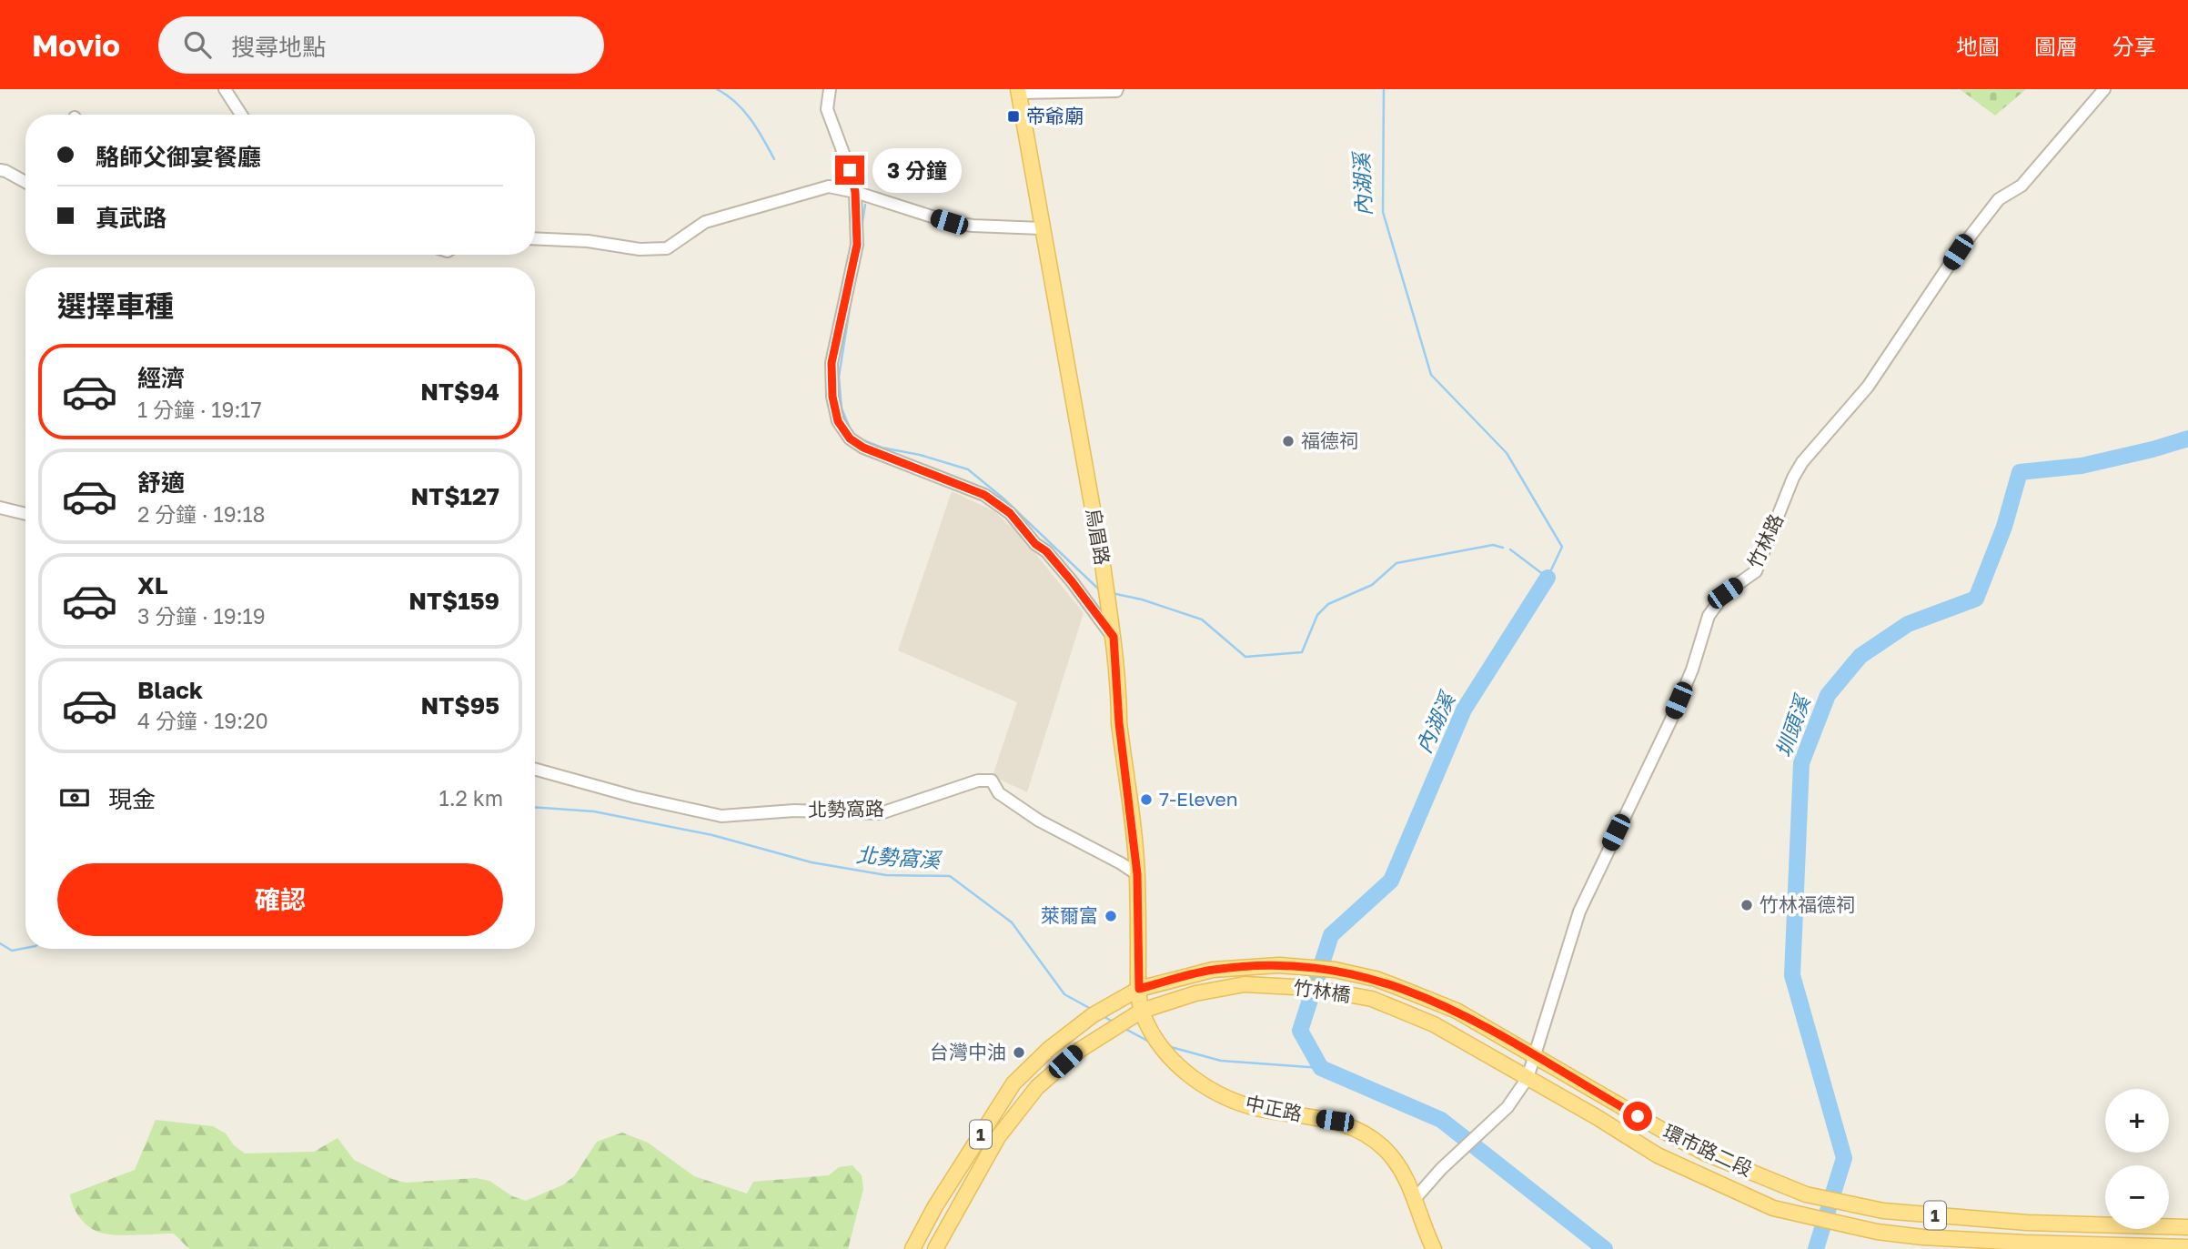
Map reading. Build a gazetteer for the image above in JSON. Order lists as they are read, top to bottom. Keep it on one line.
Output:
{"streets":{"main road":["烏眉路","竹林橋","中正路","1","環市路二段"],"street":["竹林路","北勢窩路"]},"crossings":[["烏眉路","北勢窩路"],["烏眉路","竹林橋"],["烏眉路","中正路"],["烏眉路","1"],["竹林路","中正路"],["竹林路","環市路二段"],["竹林橋","中正路"],["竹林橋","1"],["竹林橋","環市路二段"],["中正路","1"]],"water":["內湖溪","圳頭溪","北勢窩溪"],"places":{"transit":["帝爺廟"],"other":["福德祠","7-Eleven","竹林福德祠","萊爾富","台灣中油"]},"page":{"header":"Movio","search":"搜尋地點","nav":["地圖","圖層","分享"],"banner":["駱師父御宴餐廳","真武路"],"bubble":"3 分鐘","heading":"選擇車種","list":[{"name":"經濟","note":"1 分鐘 · 19:17","value":"NT$94"},{"name":"舒適","note":"2 分鐘 · 19:18","value":"NT$127"},{"name":"XL","note":"3 分鐘 · 19:19","value":"NT$159"},{"name":"Black","note":"4 分鐘 · 19:20","value":"NT$95"}],"pay":["現金","1.2 km"],"buttons":"確認","map_buttons":["+","−"]}}
